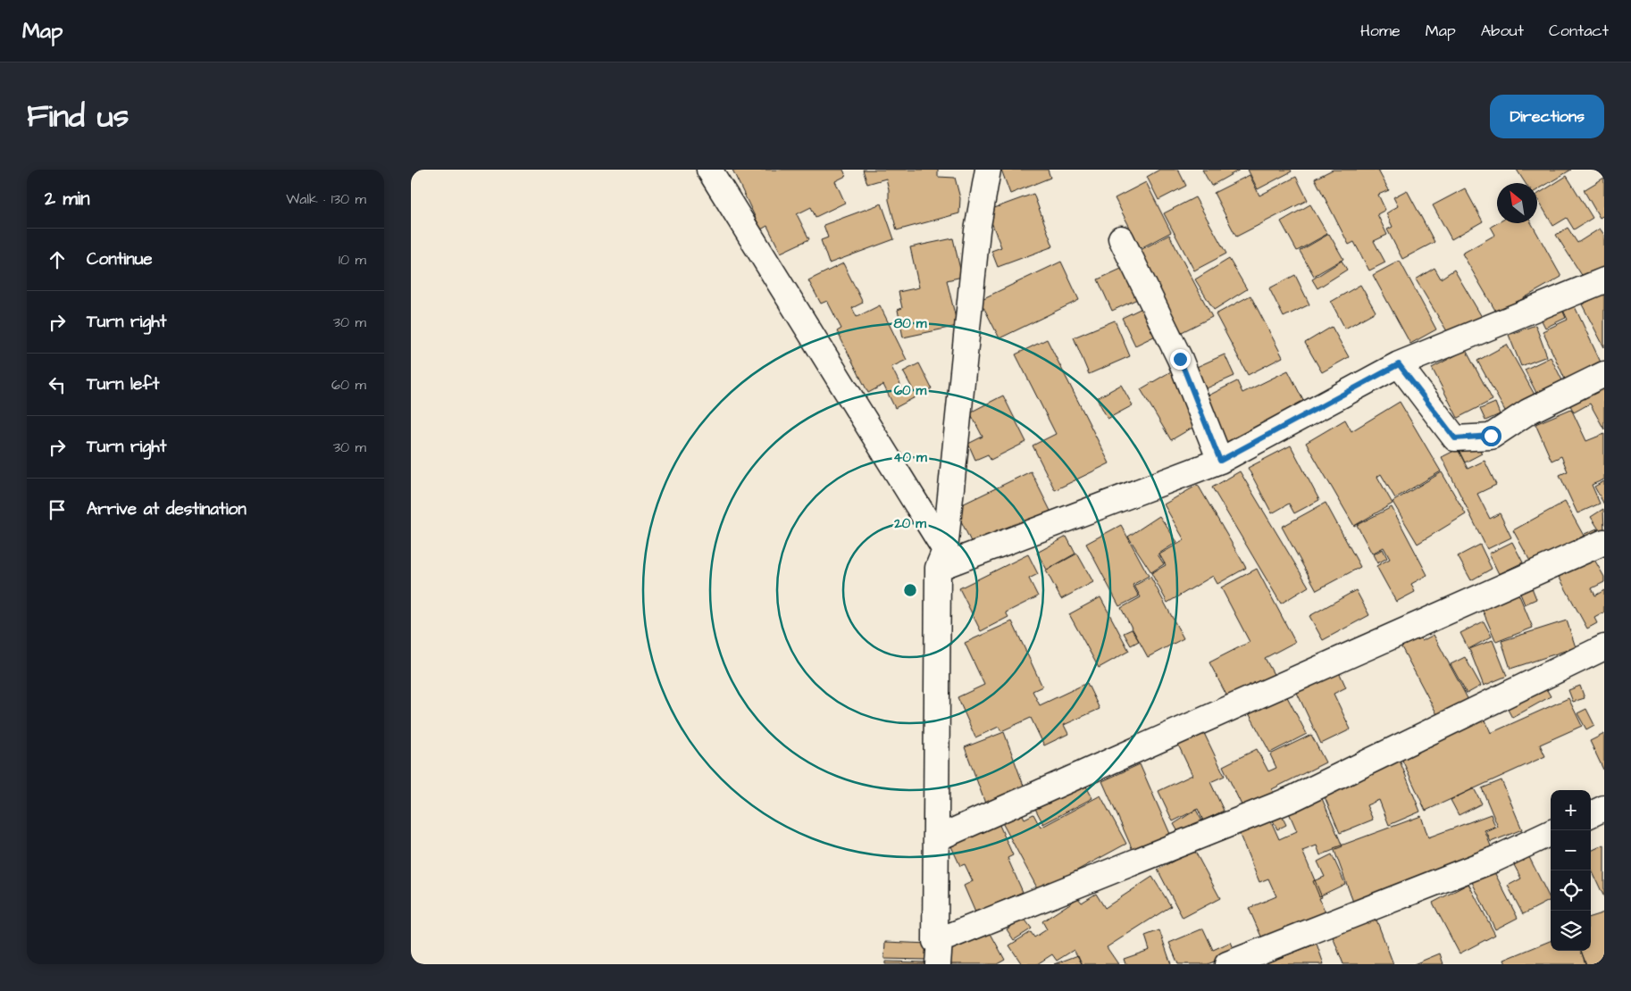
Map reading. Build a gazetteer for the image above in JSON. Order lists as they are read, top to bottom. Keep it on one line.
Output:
{"north":"top left","page":{"header":"Map","nav":["Home","Map","About","Contact"],"title":"Find us","buttons":"Directions","heading":["2 min","Walk · 130 m"],"list":[["Continue","10 m"],["Turn right","30 m"],["Turn left","60 m"],["Turn right","30 m"],"Arrive at destination"],"map_buttons":["+","−"]},"rings":["80 m","60 m","40 m","20 m"]}
